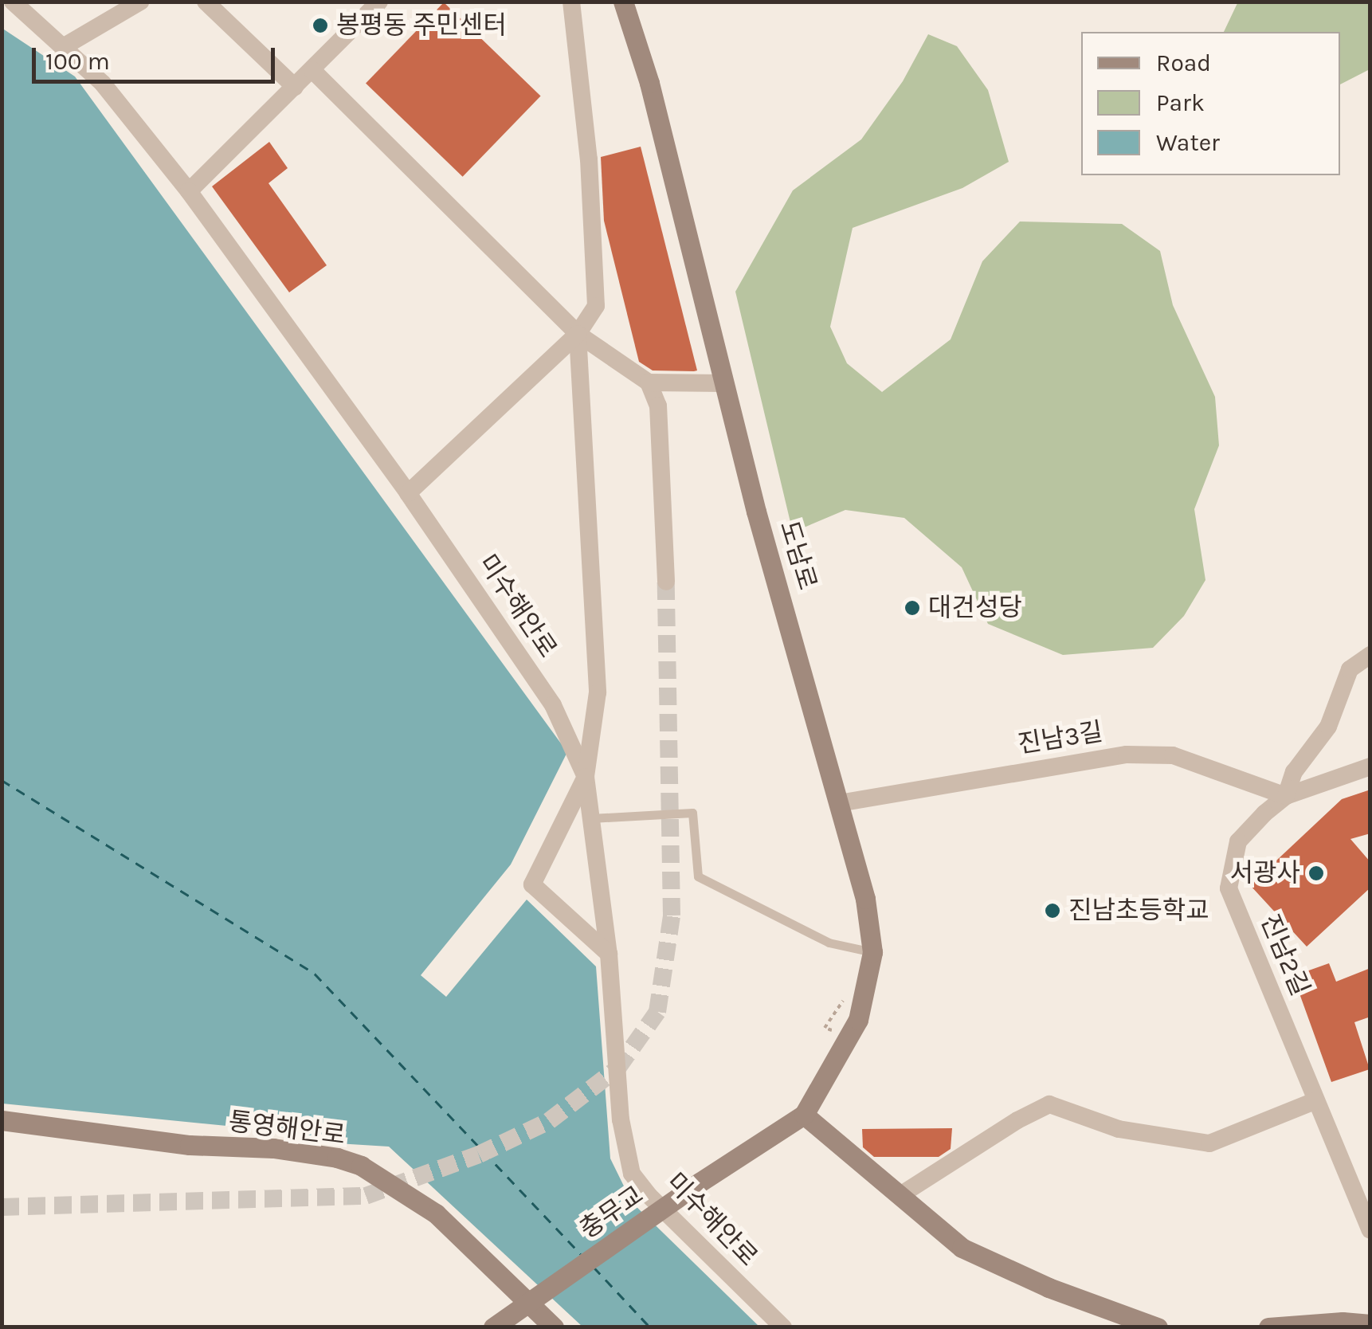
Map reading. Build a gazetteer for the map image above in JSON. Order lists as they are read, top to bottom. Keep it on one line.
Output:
{"streets":{"main road":["도남로","통영해안로","충무교"],"street":["미수해안로","진남3길","진남2길"]},"crossings":[["도남로","진남3길"],["도남로","충무교"],["진남3길","진남2길"]],"places":["봉평동 주민센터","대건성당","서광사","진남초등학교"],"legend":["Road","Park","Water"],"scale_bar":"100 m"}
